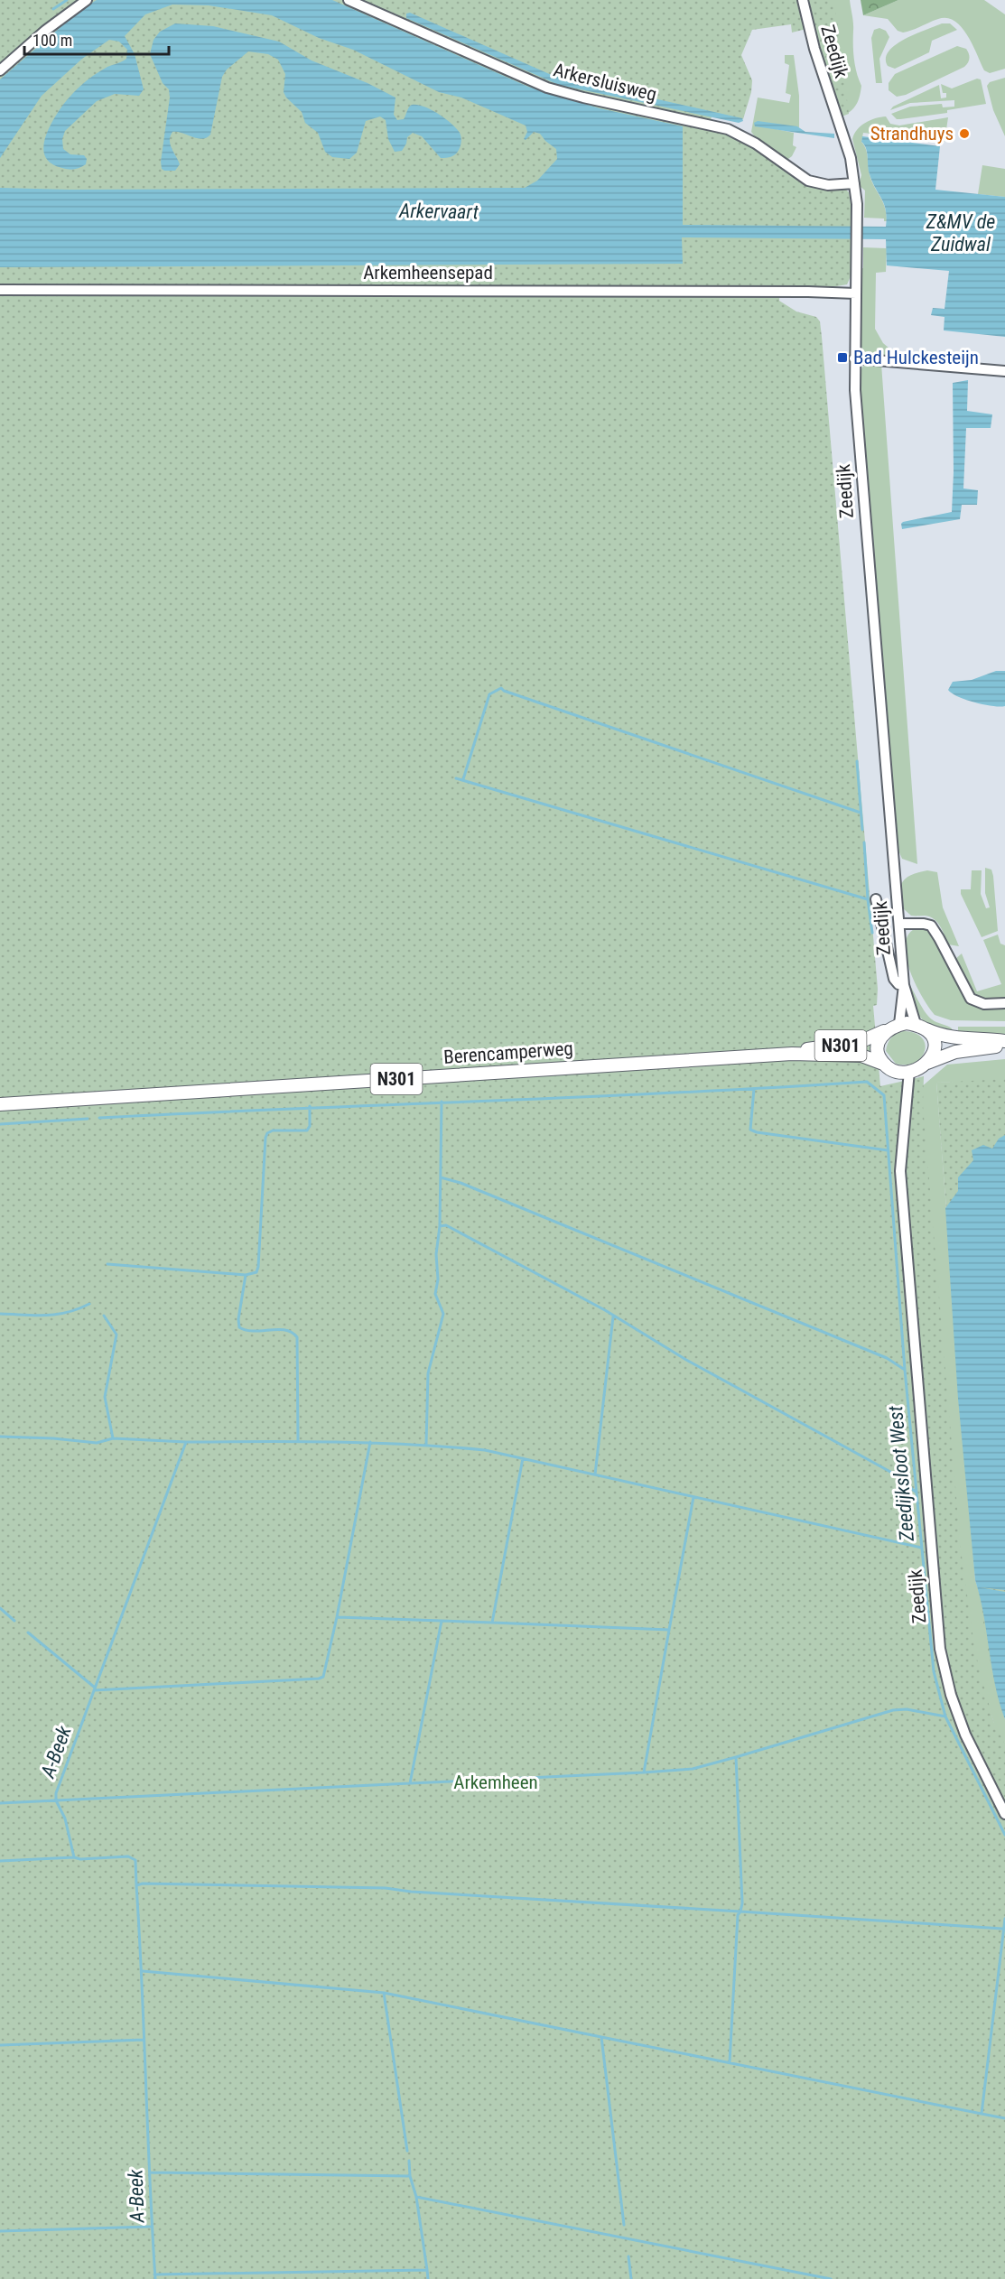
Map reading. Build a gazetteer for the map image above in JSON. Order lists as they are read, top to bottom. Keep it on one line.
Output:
{"streets":{"main road":["N301","Berencamperweg"],"street":["Zeedijk","Arkersluisweg","Arkemheensepad"]},"crossings":[["Zeedijk","Arkersluisweg"],["Zeedijk","Arkemheensepad"],["Zeedijk","Berencamperweg"]],"water":["Arkervaart","Z&MV de Zuidwal","Zeedijksloot West","A-Beek"],"parks":["Arkemheen"],"places":{"other":["Strandhuys"],"transit":["Bad Hulckesteijn"]},"scale_bar":"100 m"}
